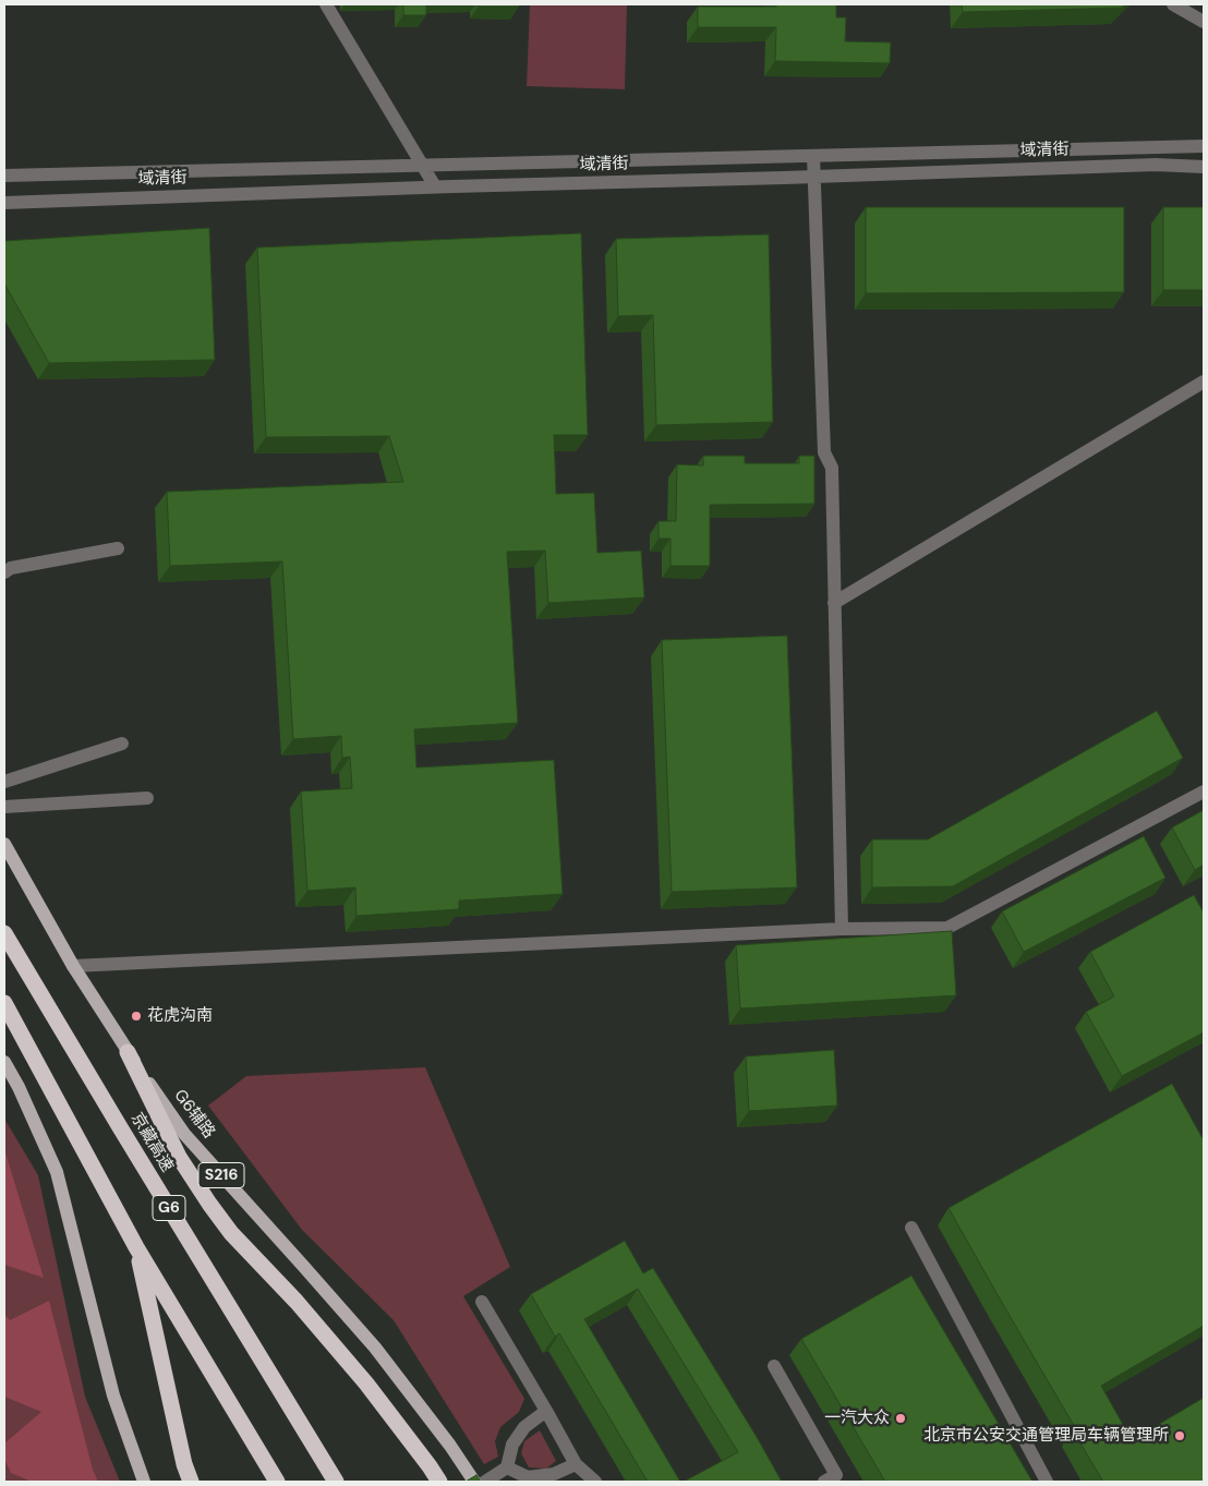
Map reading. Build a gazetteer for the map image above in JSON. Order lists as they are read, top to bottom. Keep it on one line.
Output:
{"streets":{"highway":["京藏高速","G6"],"main road":["G6辅路","S216"],"street":["域清街"]},"places":["花虎沟南","一汽大众","北京市公安交通管理局车辆管理所"]}
